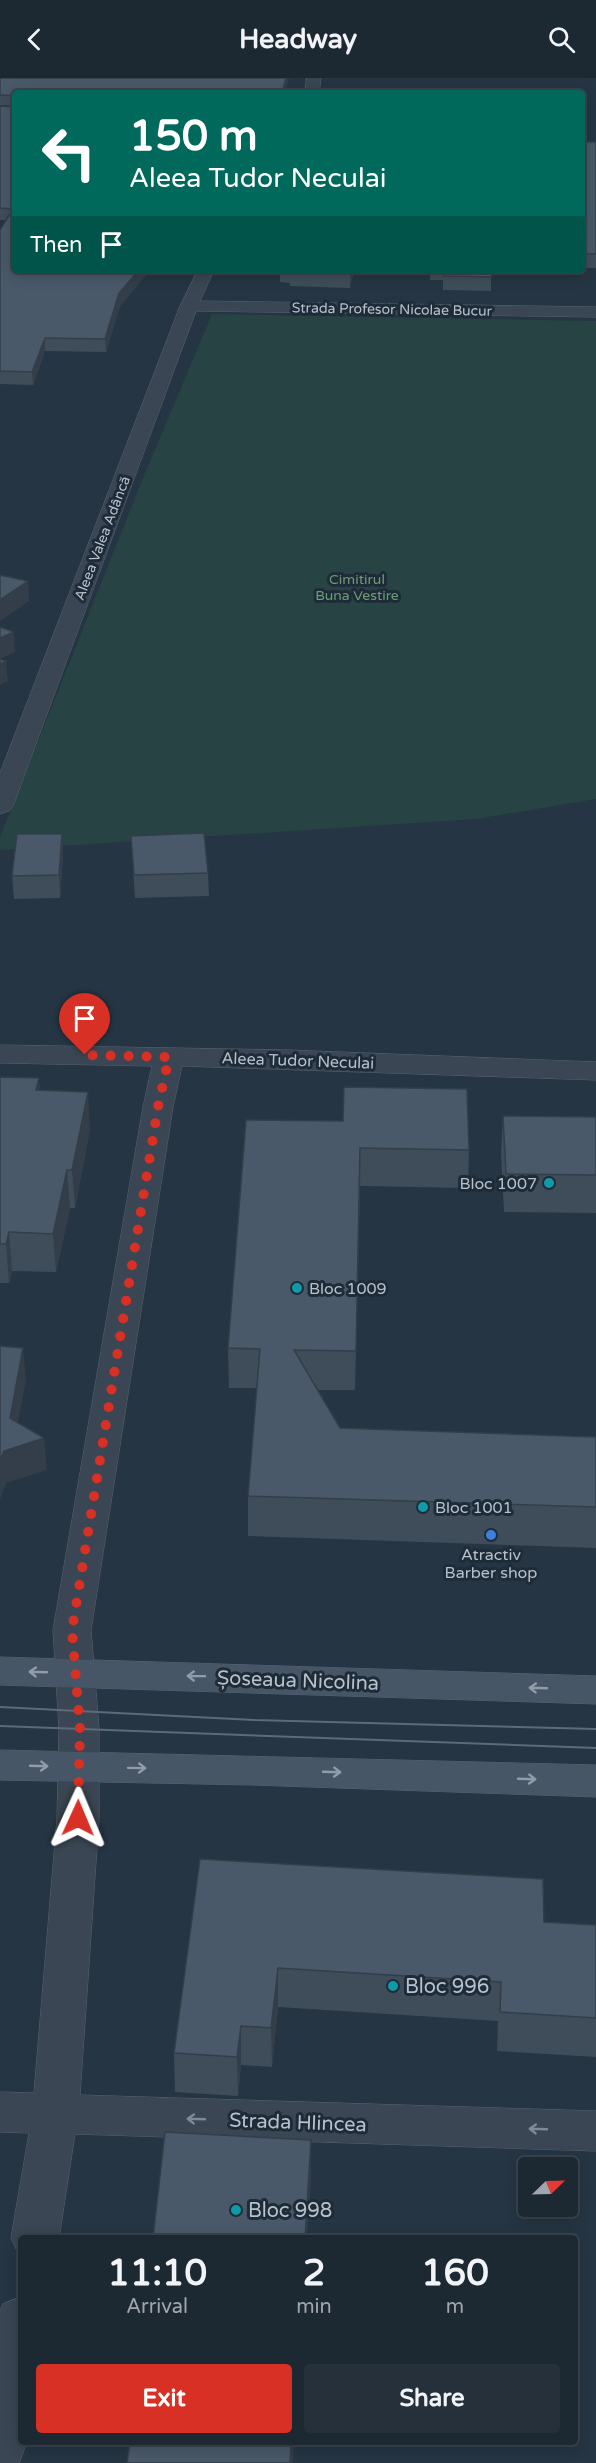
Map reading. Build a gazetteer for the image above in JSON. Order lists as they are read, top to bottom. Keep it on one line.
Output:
{"streets":{"main road":["Șoseaua Nicolina"],"street":["Strada Profesor Nicolae Bucur","Aleea Valea Adâncă","Aleea Tudor Neculai","Strada Hlincea"]},"crossings":[["Strada Profesor Nicolae Bucur","Aleea Valea Adâncă"]],"one_way":["Strada Hlincea"],"parks":["Cimitirul Buna Vestire"],"places":["Bloc 1007","Bloc 1009","Bloc 1001","Atractiv Barber shop","Bloc 996","Bloc 998"],"north":"top right","page":{"header":"Headway","turn":["150 m","Aleea Tudor Neculai"],"then":"Then","eta":["11:10","Arrival","2","min","160","m"],"buttons":["Exit","Share"]}}
